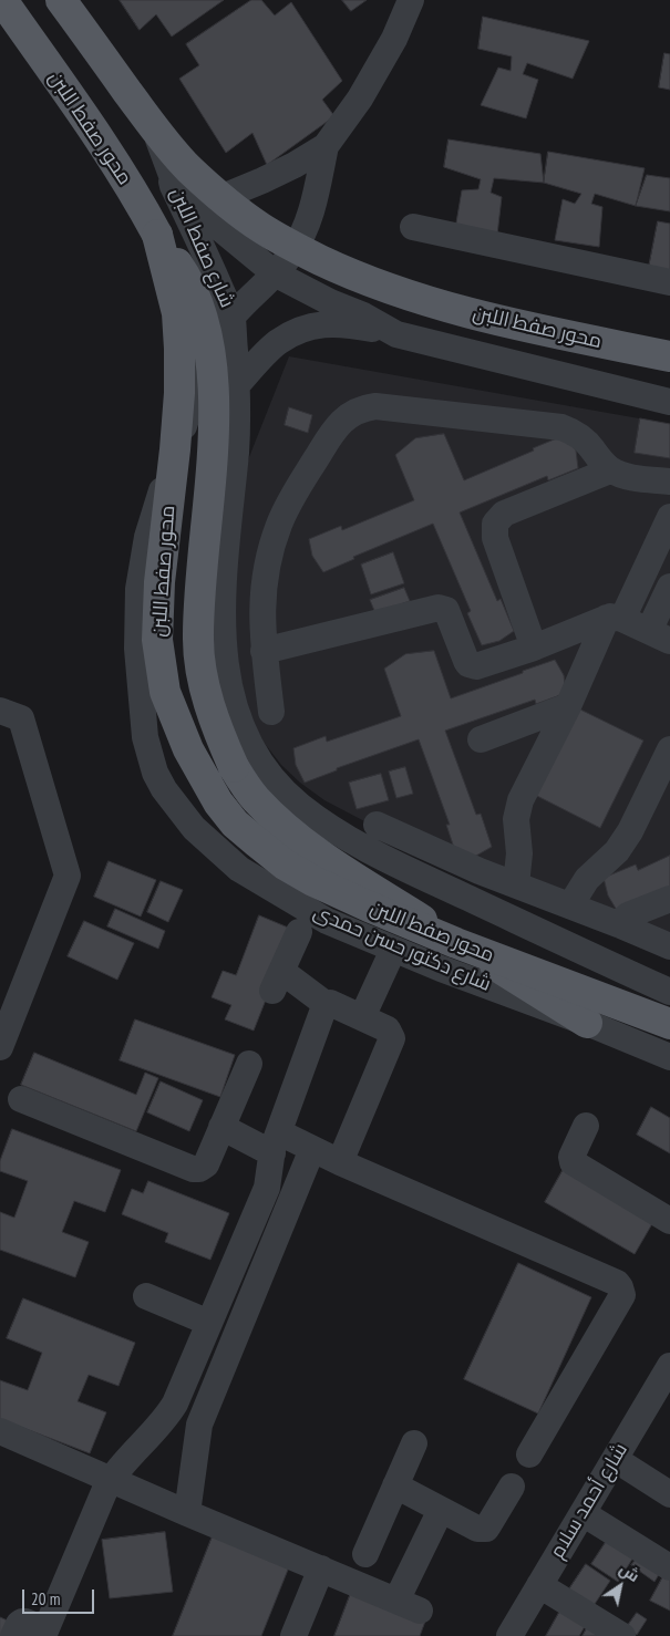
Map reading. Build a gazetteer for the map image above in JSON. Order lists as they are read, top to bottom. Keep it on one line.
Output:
{"streets":{"main road":["محور صفط اللبن"],"street":["شارع صفط اللبن","شارع دكتور حسن حمدى","شارع أحمد سلام"]},"crossings":[["شارع صفط اللبن","شارع دكتور حسن حمدى"]],"scale_bar":"20 m","north":"top right"}
